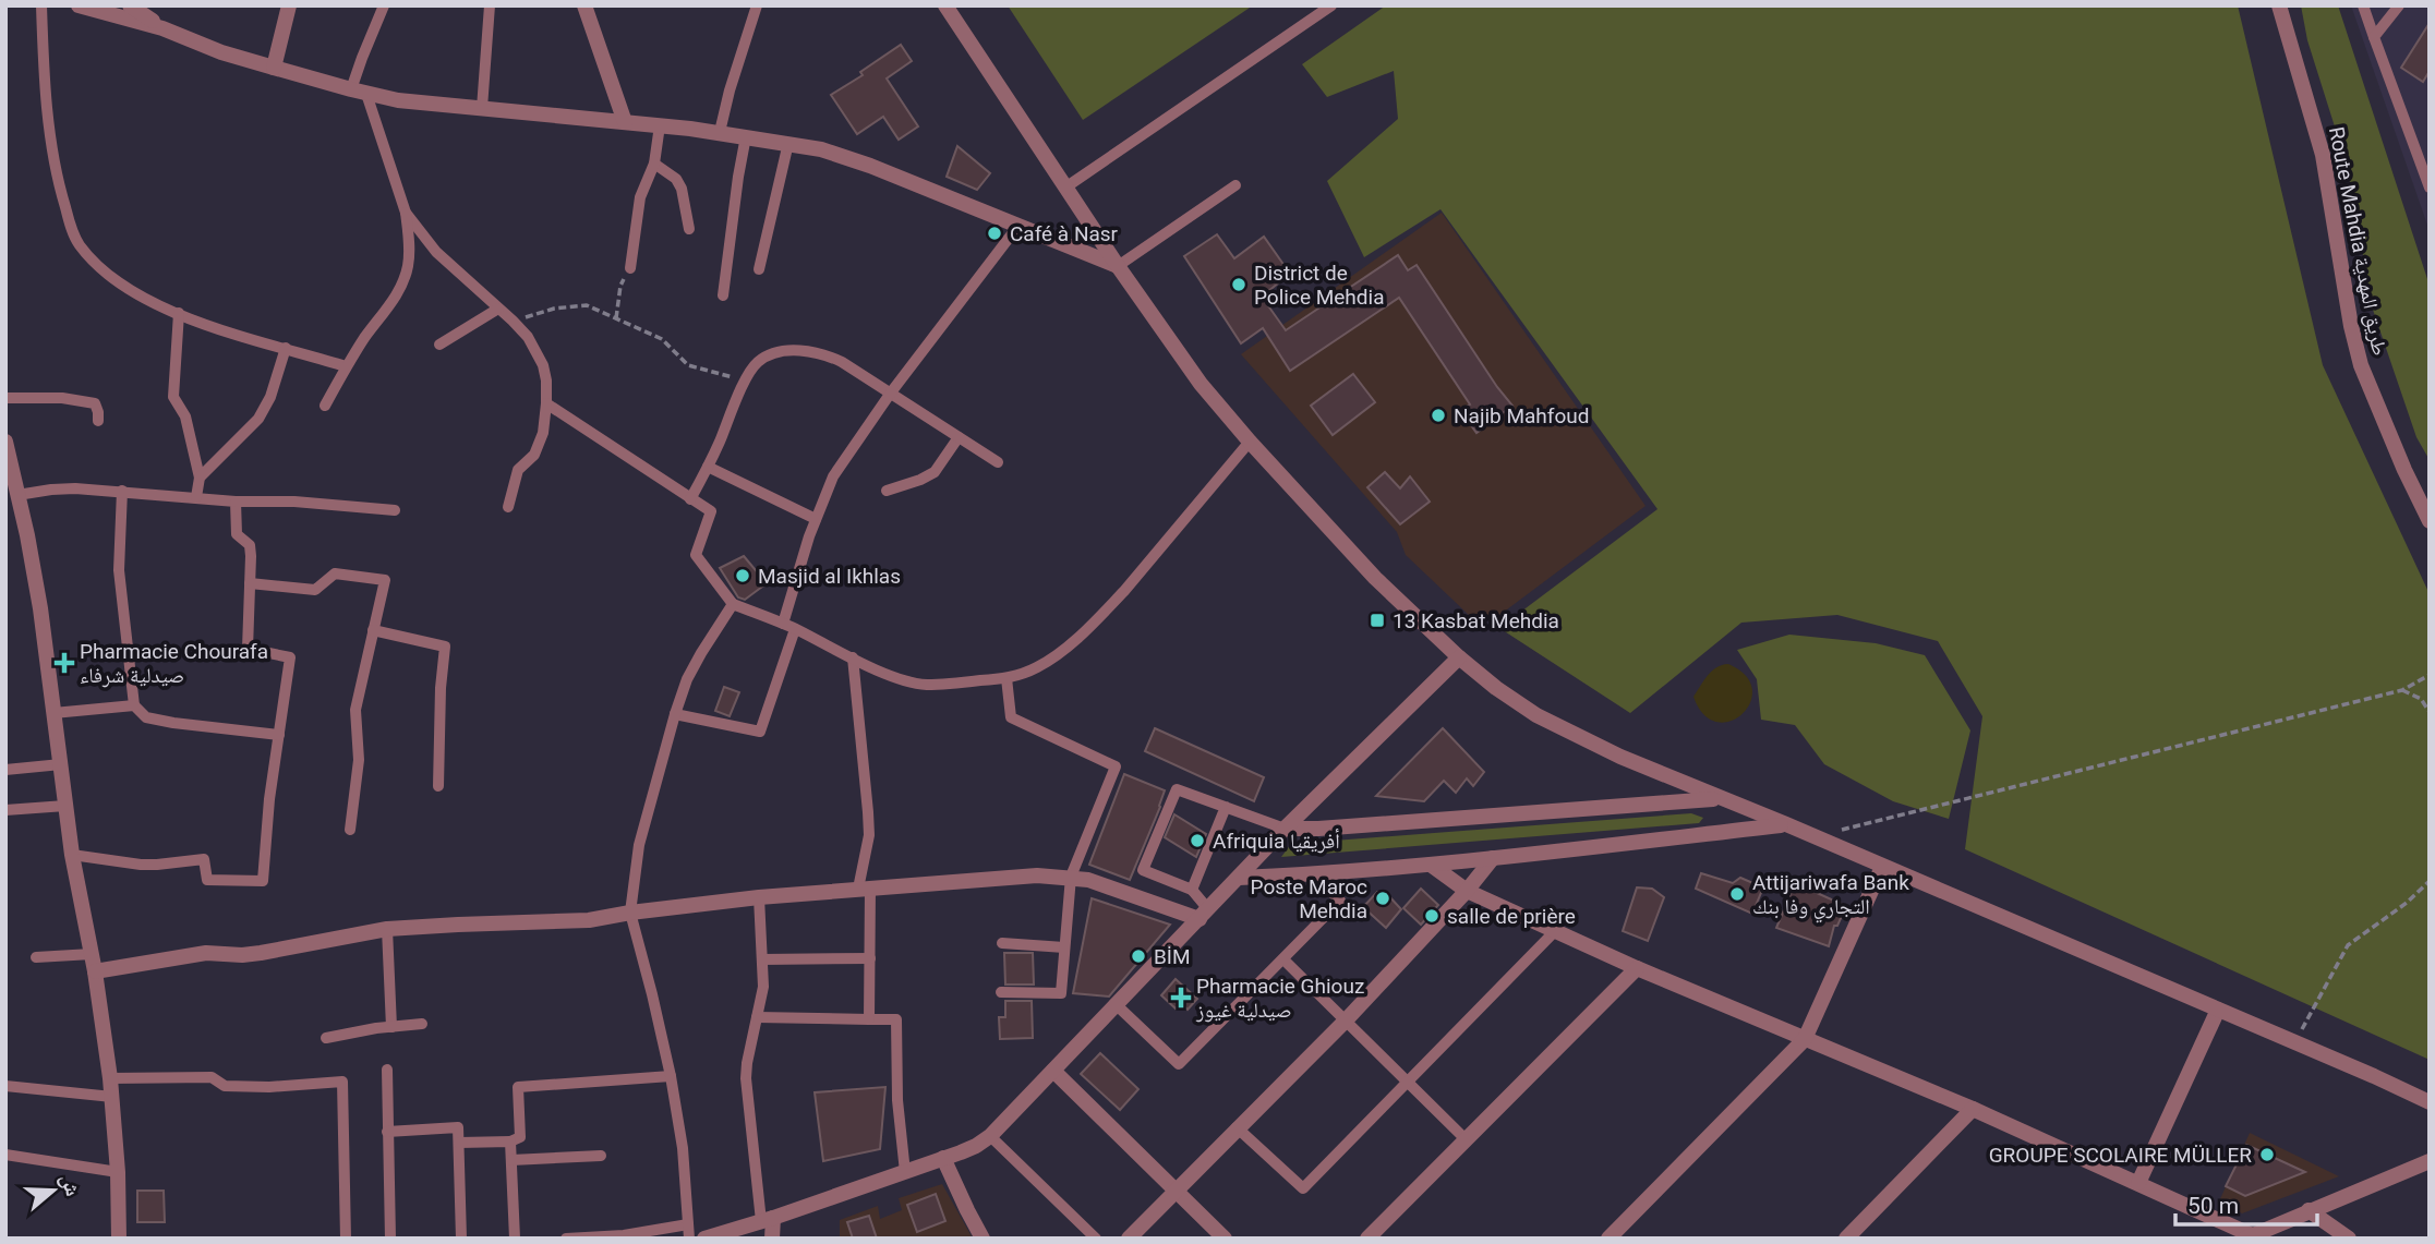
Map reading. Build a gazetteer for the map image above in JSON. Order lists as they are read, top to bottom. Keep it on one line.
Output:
{"streets":{"street":["Route Mahdia طريق المهدية"]},"places":{"other":["Café à Nasr","District de Police Mehdia","Najib Mahfoud","Masjid al Ikhlas","Afriquia أفريقيا","Attijariwafa Bank التجاري وفا بنك","Poste Maroc Mehdia","salle de prière","BİM","GROUPE SCOLAIRE MÜLLER"],"transit":["13 Kasbat Mehdia"],"health":["Pharmacie Chourafa صيدلية شرفاء","Pharmacie Ghiouz صيدلية غيوز"]},"scale_bar":"50 m","north":"right"}
